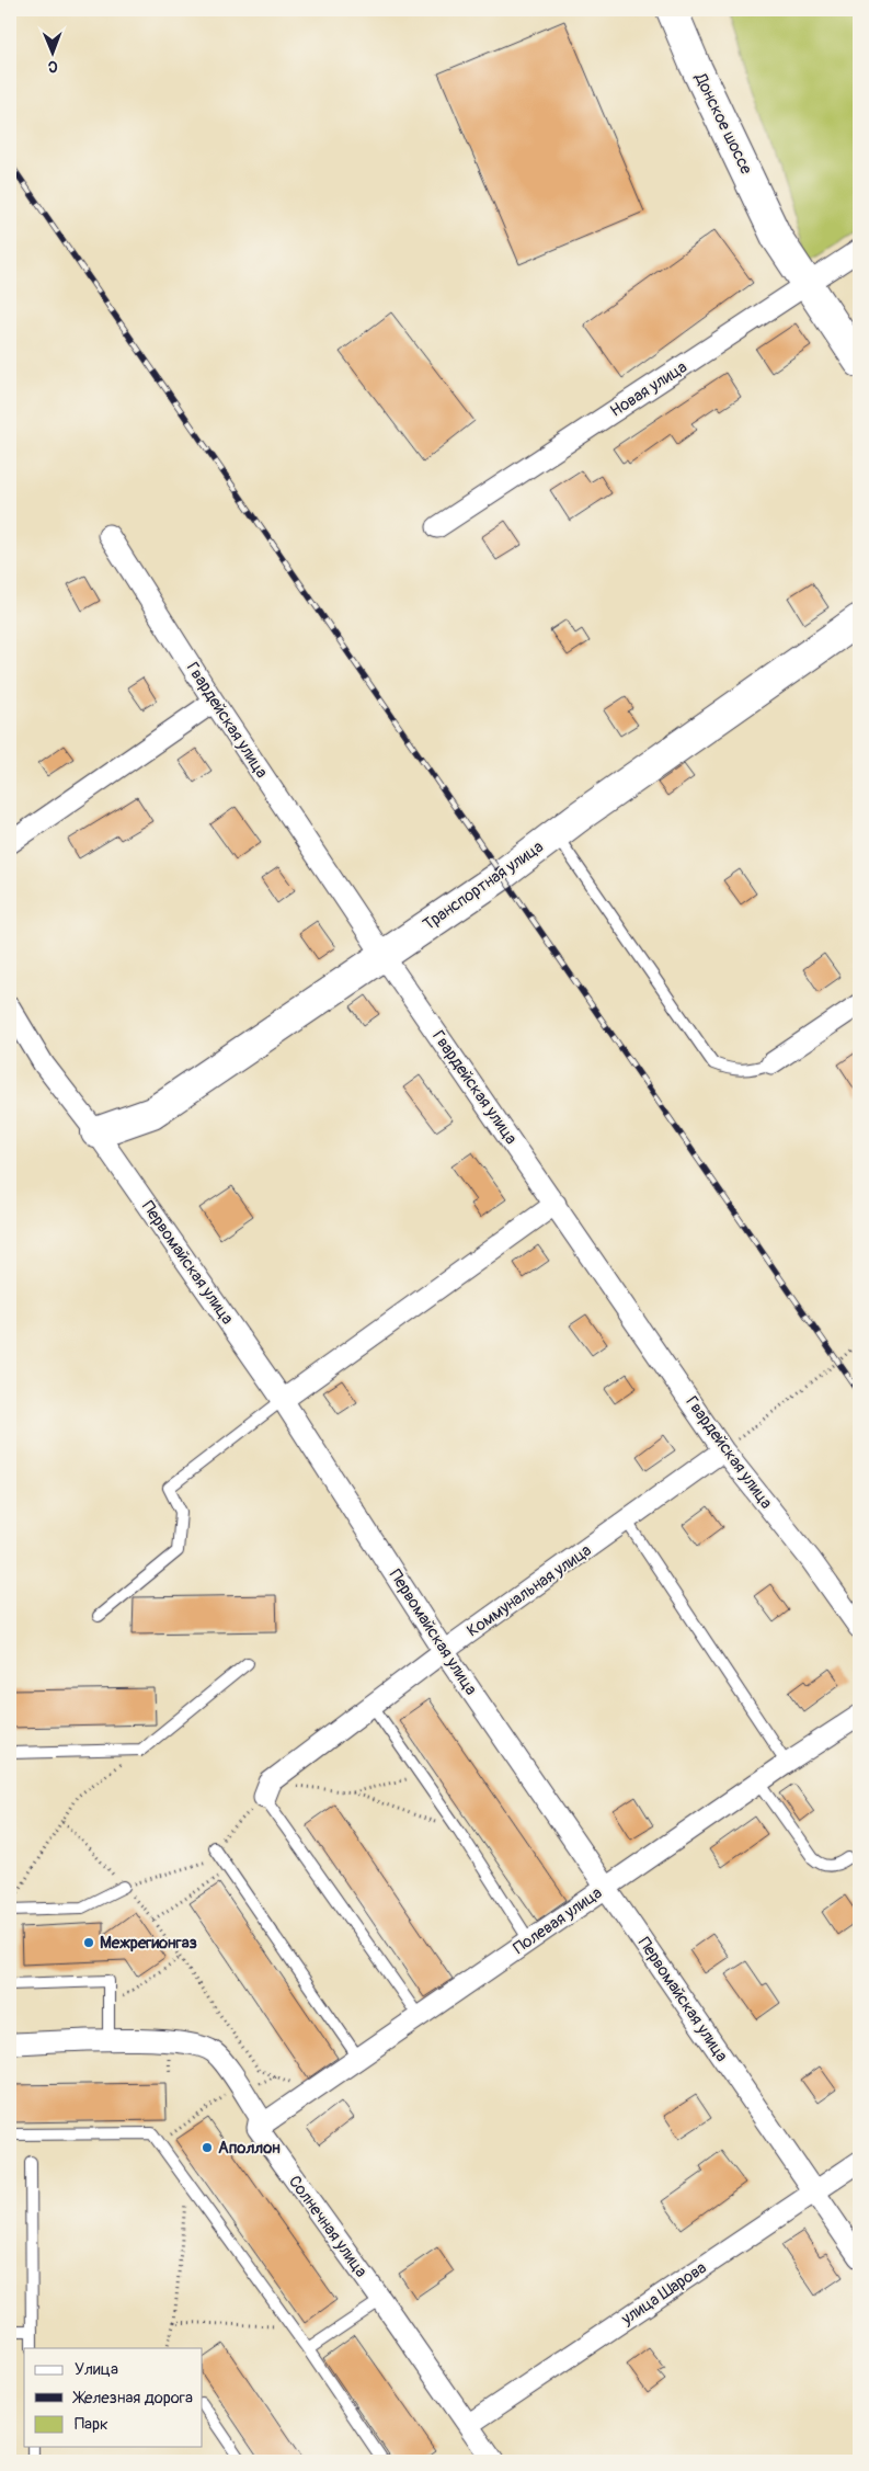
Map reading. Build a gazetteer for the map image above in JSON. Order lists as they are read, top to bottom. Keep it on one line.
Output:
{"streets":{"street":["Донское шоссе","Новая улица","Гвардейская улица","Транспортная улица","Первомайская улица","Коммунальная улица","Полевая улица","Солнечная улица","улица Шарова"]},"crossings":[["Донское шоссе","Новая улица"],["Гвардейская улица","Транспортная улица"],["Гвардейская улица","Коммунальная улица"],["Транспортная улица","Первомайская улица"],["Первомайская улица","Коммунальная улица"],["Первомайская улица","Полевая улица"],["Первомайская улица","улица Шарова"],["Полевая улица","Солнечная улица"],["Солнечная улица","улица Шарова"]],"places":["Межрегионгаз","Аполлон"],"legend":["Улица","Железная дорога","Парк"],"north":"bottom"}
